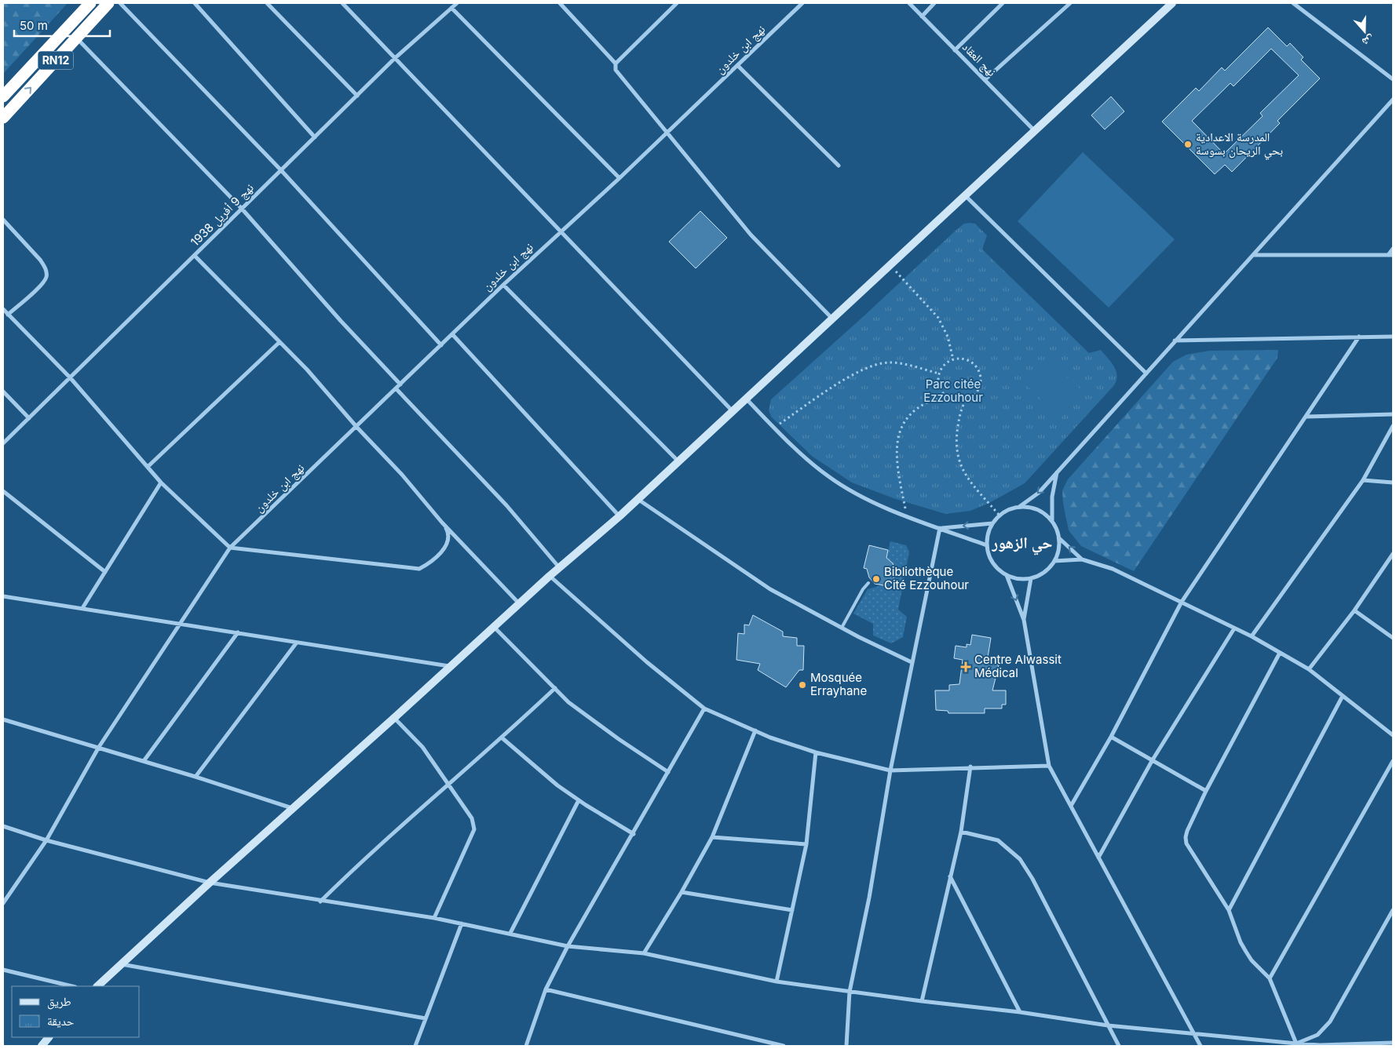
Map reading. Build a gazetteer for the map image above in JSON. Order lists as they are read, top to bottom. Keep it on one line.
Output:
{"streets":{"highway":["RN12"],"street":["نهج ابن خلدون","نهج العقاد","نهج 9 أفريل 1938"]},"districts":["حي الزهور"],"parks":["Parc citée Ezzouhour"],"places":{"other":["المدرسة الاعدادية بحي الريحان بسوسة","Bibliothèque Cité Ezzouhour","Mosquée Errayhane"],"health":["Centre Alwassit Médical"]},"legend":["طريق","حديقة"],"scale_bar":"50 m","north":"bottom"}
